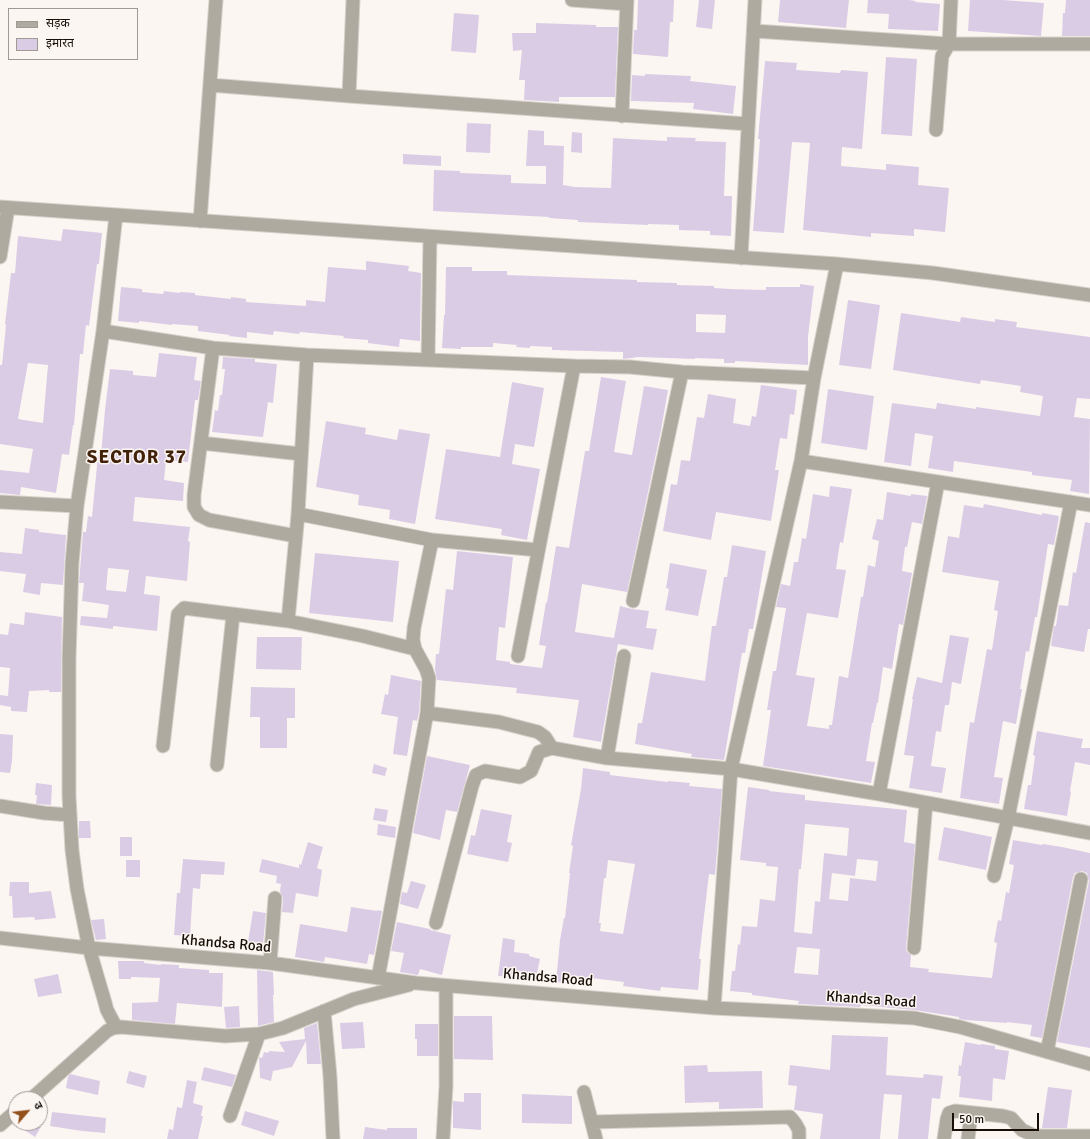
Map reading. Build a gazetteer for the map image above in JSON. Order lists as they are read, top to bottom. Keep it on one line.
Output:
{"streets":{"street":["Khandsa Road"]},"districts":["SECTOR 37"],"legend":["सड़क","इमारत"],"scale_bar":"50 m","north":"top right"}
